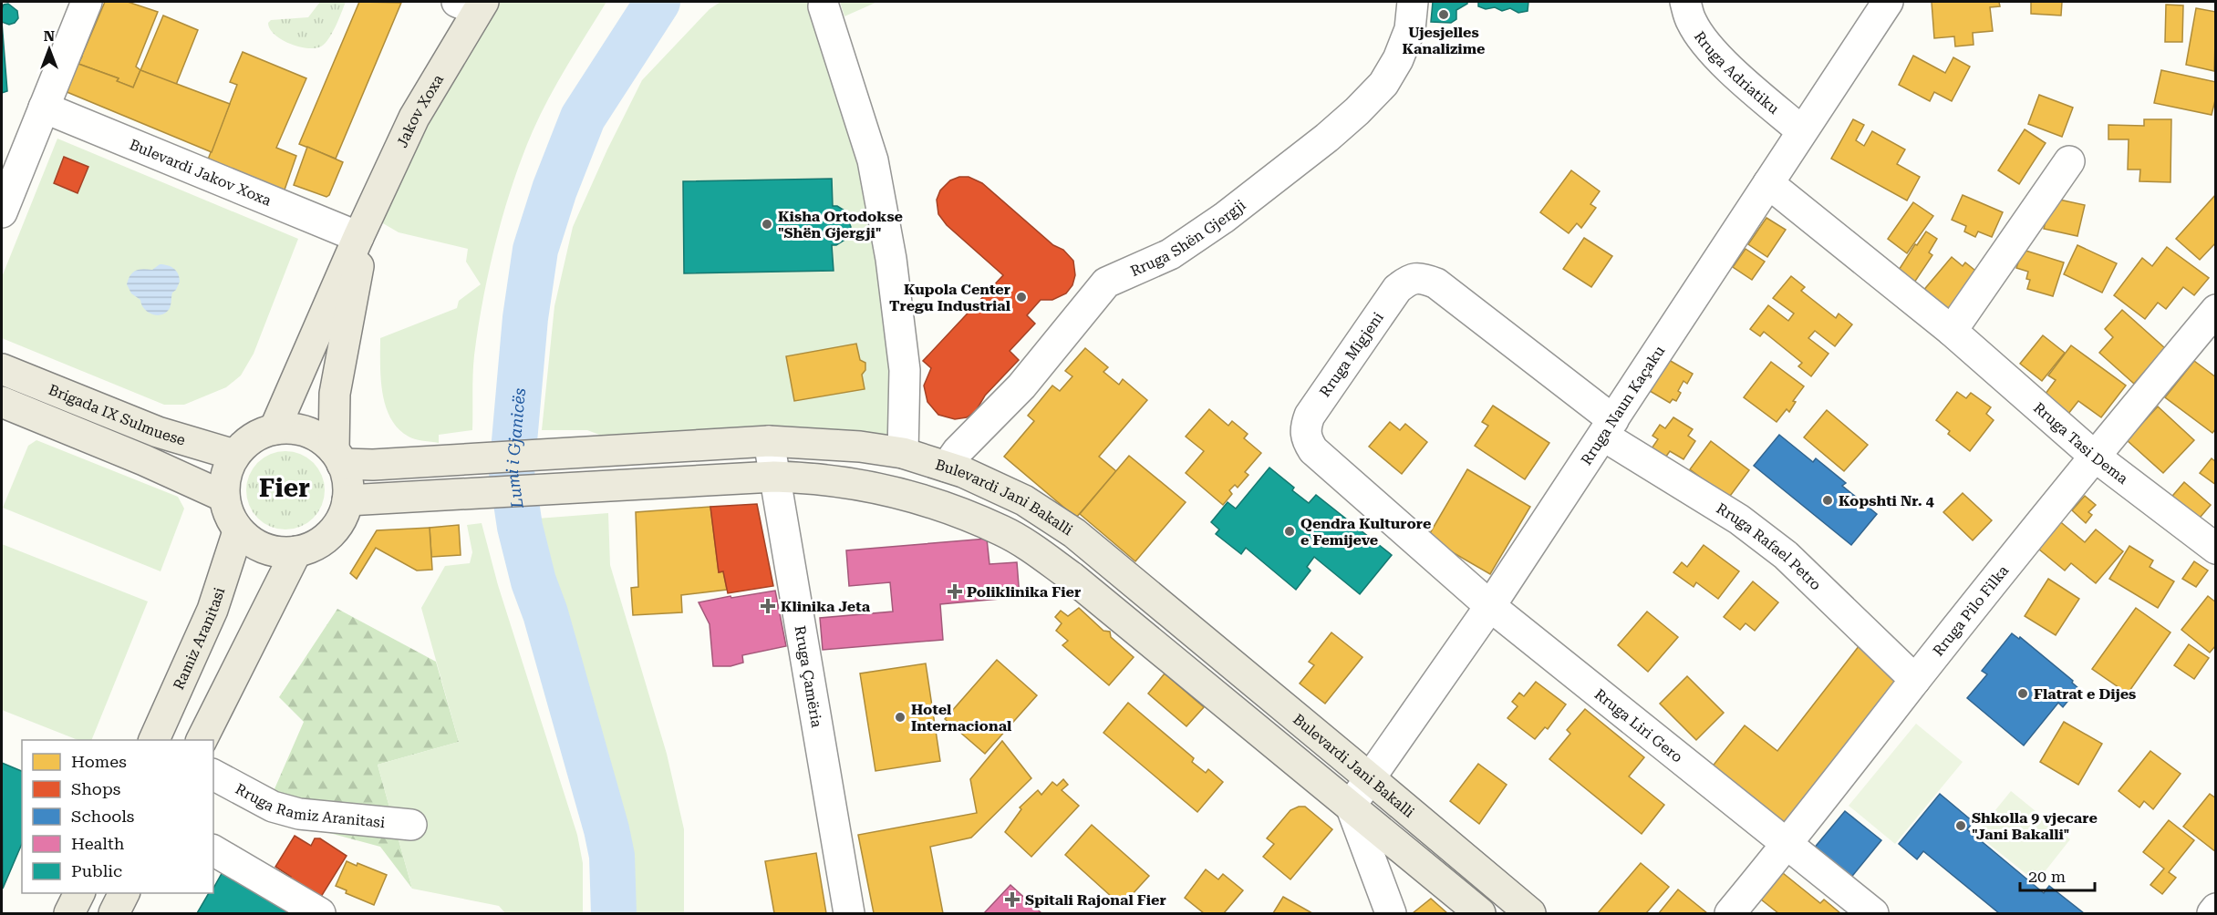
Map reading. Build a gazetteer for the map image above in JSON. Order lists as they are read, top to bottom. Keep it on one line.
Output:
{"streets":{"main road":["Jakov Xoxa","Brigada IX Sulmuese","Bulevardi Jani Bakalli","Ramiz Aranitasi"],"street":["Rruga Adriatiku","Bulevardi Jakov Xoxa","Rruga Shën Gjergji","Rruga Migjeni","Rruga Naun Kaçaku","Rruga Tasi Dema","Rruga Rafael Petro","Rruga Pilo Filka","Rruga Çamëria","Rruga Liri Gero","Rruga Ramiz Aranitasi"]},"crossings":[["Rruga Adriatiku","Rruga Naun Kaçaku"],["Jakov Xoxa","Bulevardi Jakov Xoxa"],["Jakov Xoxa","Brigada IX Sulmuese"],["Jakov Xoxa","Bulevardi Jani Bakalli"],["Jakov Xoxa","Ramiz Aranitasi"],["Rruga Shën Gjergji","Bulevardi Jani Bakalli"],["Rruga Migjeni","Rruga Naun Kaçaku"],["Rruga Migjeni","Rruga Rafael Petro"],["Rruga Migjeni","Rruga Liri Gero"],["Rruga Naun Kaçaku","Rruga Tasi Dema"],["Rruga Naun Kaçaku","Bulevardi Jani Bakalli"],["Rruga Naun Kaçaku","Rruga Rafael Petro"],["Rruga Naun Kaçaku","Rruga Liri Gero"],["Brigada IX Sulmuese","Bulevardi Jani Bakalli"],["Brigada IX Sulmuese","Ramiz Aranitasi"],["Rruga Tasi Dema","Rruga Pilo Filka"],["Bulevardi Jani Bakalli","Ramiz Aranitasi"],["Bulevardi Jani Bakalli","Rruga Çamëria"],["Rruga Rafael Petro","Rruga Pilo Filka"],["Rruga Pilo Filka","Rruga Liri Gero"]],"districts":["Fier"],"water":["Lumi i Gjanicës"],"places":{"other":["Ujesjelles Kanalizime","Kisha Ortodokse \"Shën Gjergji\"","Kupola Center Tregu Industrial","Kopshti Nr. 4","Qendra Kulturore e Femijeve","Flatrat e Dijes","Hotel Internacional","Shkolla 9 vjecare \"Jani Bakalli\""],"health":["Poliklinika Fier","Klinika Jeta","Spitali Rajonal Fier"]},"legend":["Homes","Shops","Schools","Health","Public"],"scale_bar":"20 m","north":"top"}
